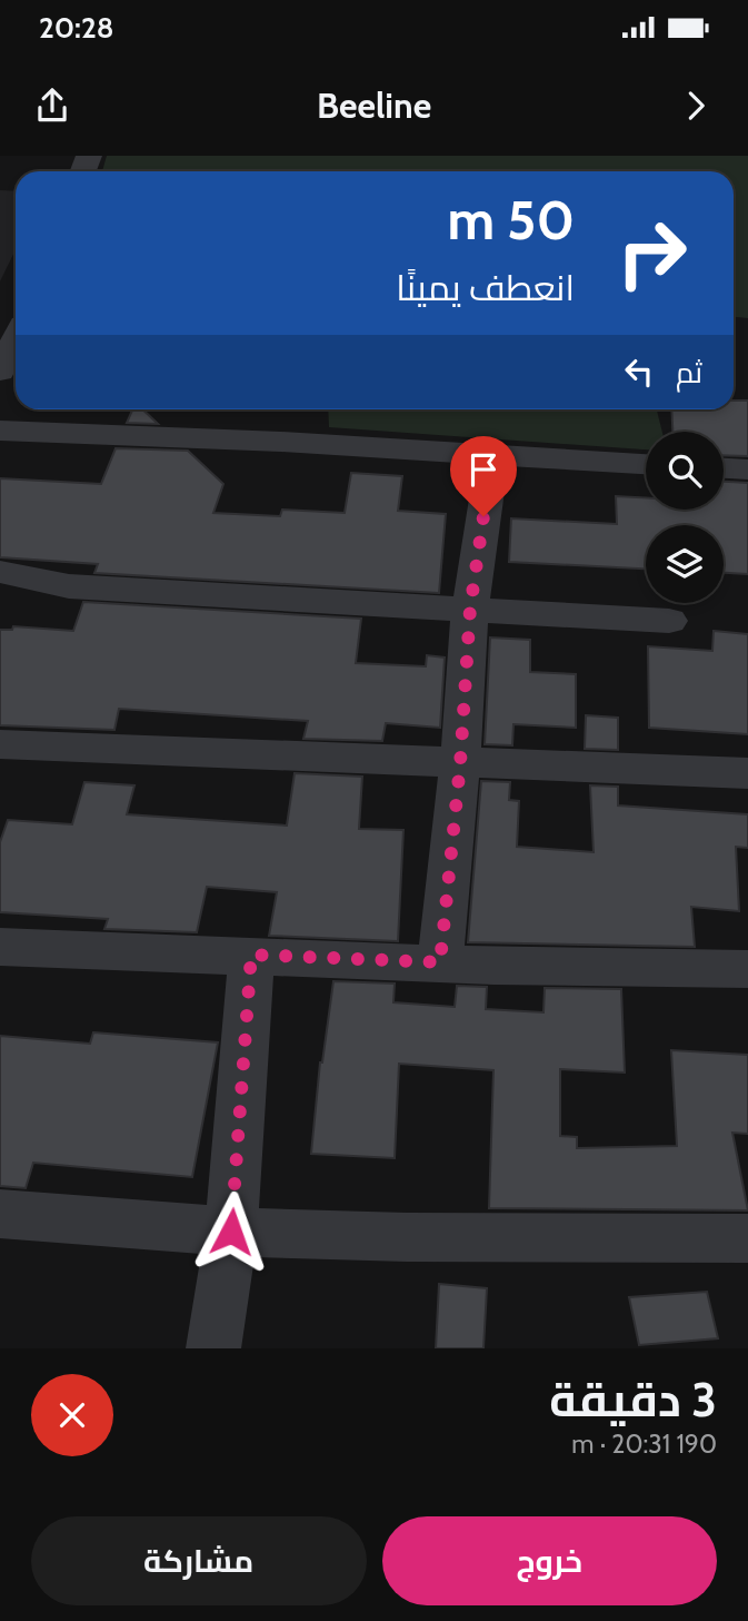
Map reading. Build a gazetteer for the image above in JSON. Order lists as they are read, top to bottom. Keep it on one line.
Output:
{"page":{"status":"20:28","header":"Beeline","turn":["50 m","انعطف يمينًا"],"then":"ثم","heading":["3 دقيقة","190 m · 20:31"],"buttons":["خروج","مشاركة"]}}
